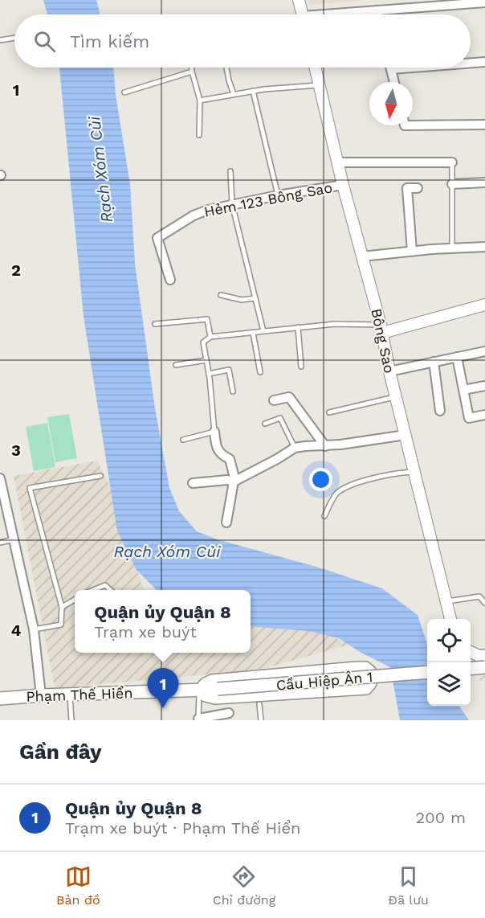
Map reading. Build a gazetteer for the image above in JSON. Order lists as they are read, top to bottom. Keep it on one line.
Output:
{"streets":{"main road":["Cầu Hiệp Ân 1","Phạm Thế Hiển"],"street":["Hẻm 123 Bông Sao","Bông Sao"]},"crossings":[["Hẻm 123 Bông Sao","Bông Sao"],["Cầu Hiệp Ân 1","Phạm Thế Hiển"]],"water":["Rạch Xóm Củi"],"north":"bottom","page":{"search":"Tìm kiếm","popup":["Quận ủy Quận 8","Trạm xe buýt"],"pins":"1","heading":"Gần đây","list":[{"mark":"1","name":"Quận ủy Quận 8","note":"Trạm xe buýt · Phạm Thế Hiển","value":"200 m"}],"nav":["Bản đồ","Chỉ đường","Đã lưu"]},"grid":{"rows":["1","2","3","4"]}}
